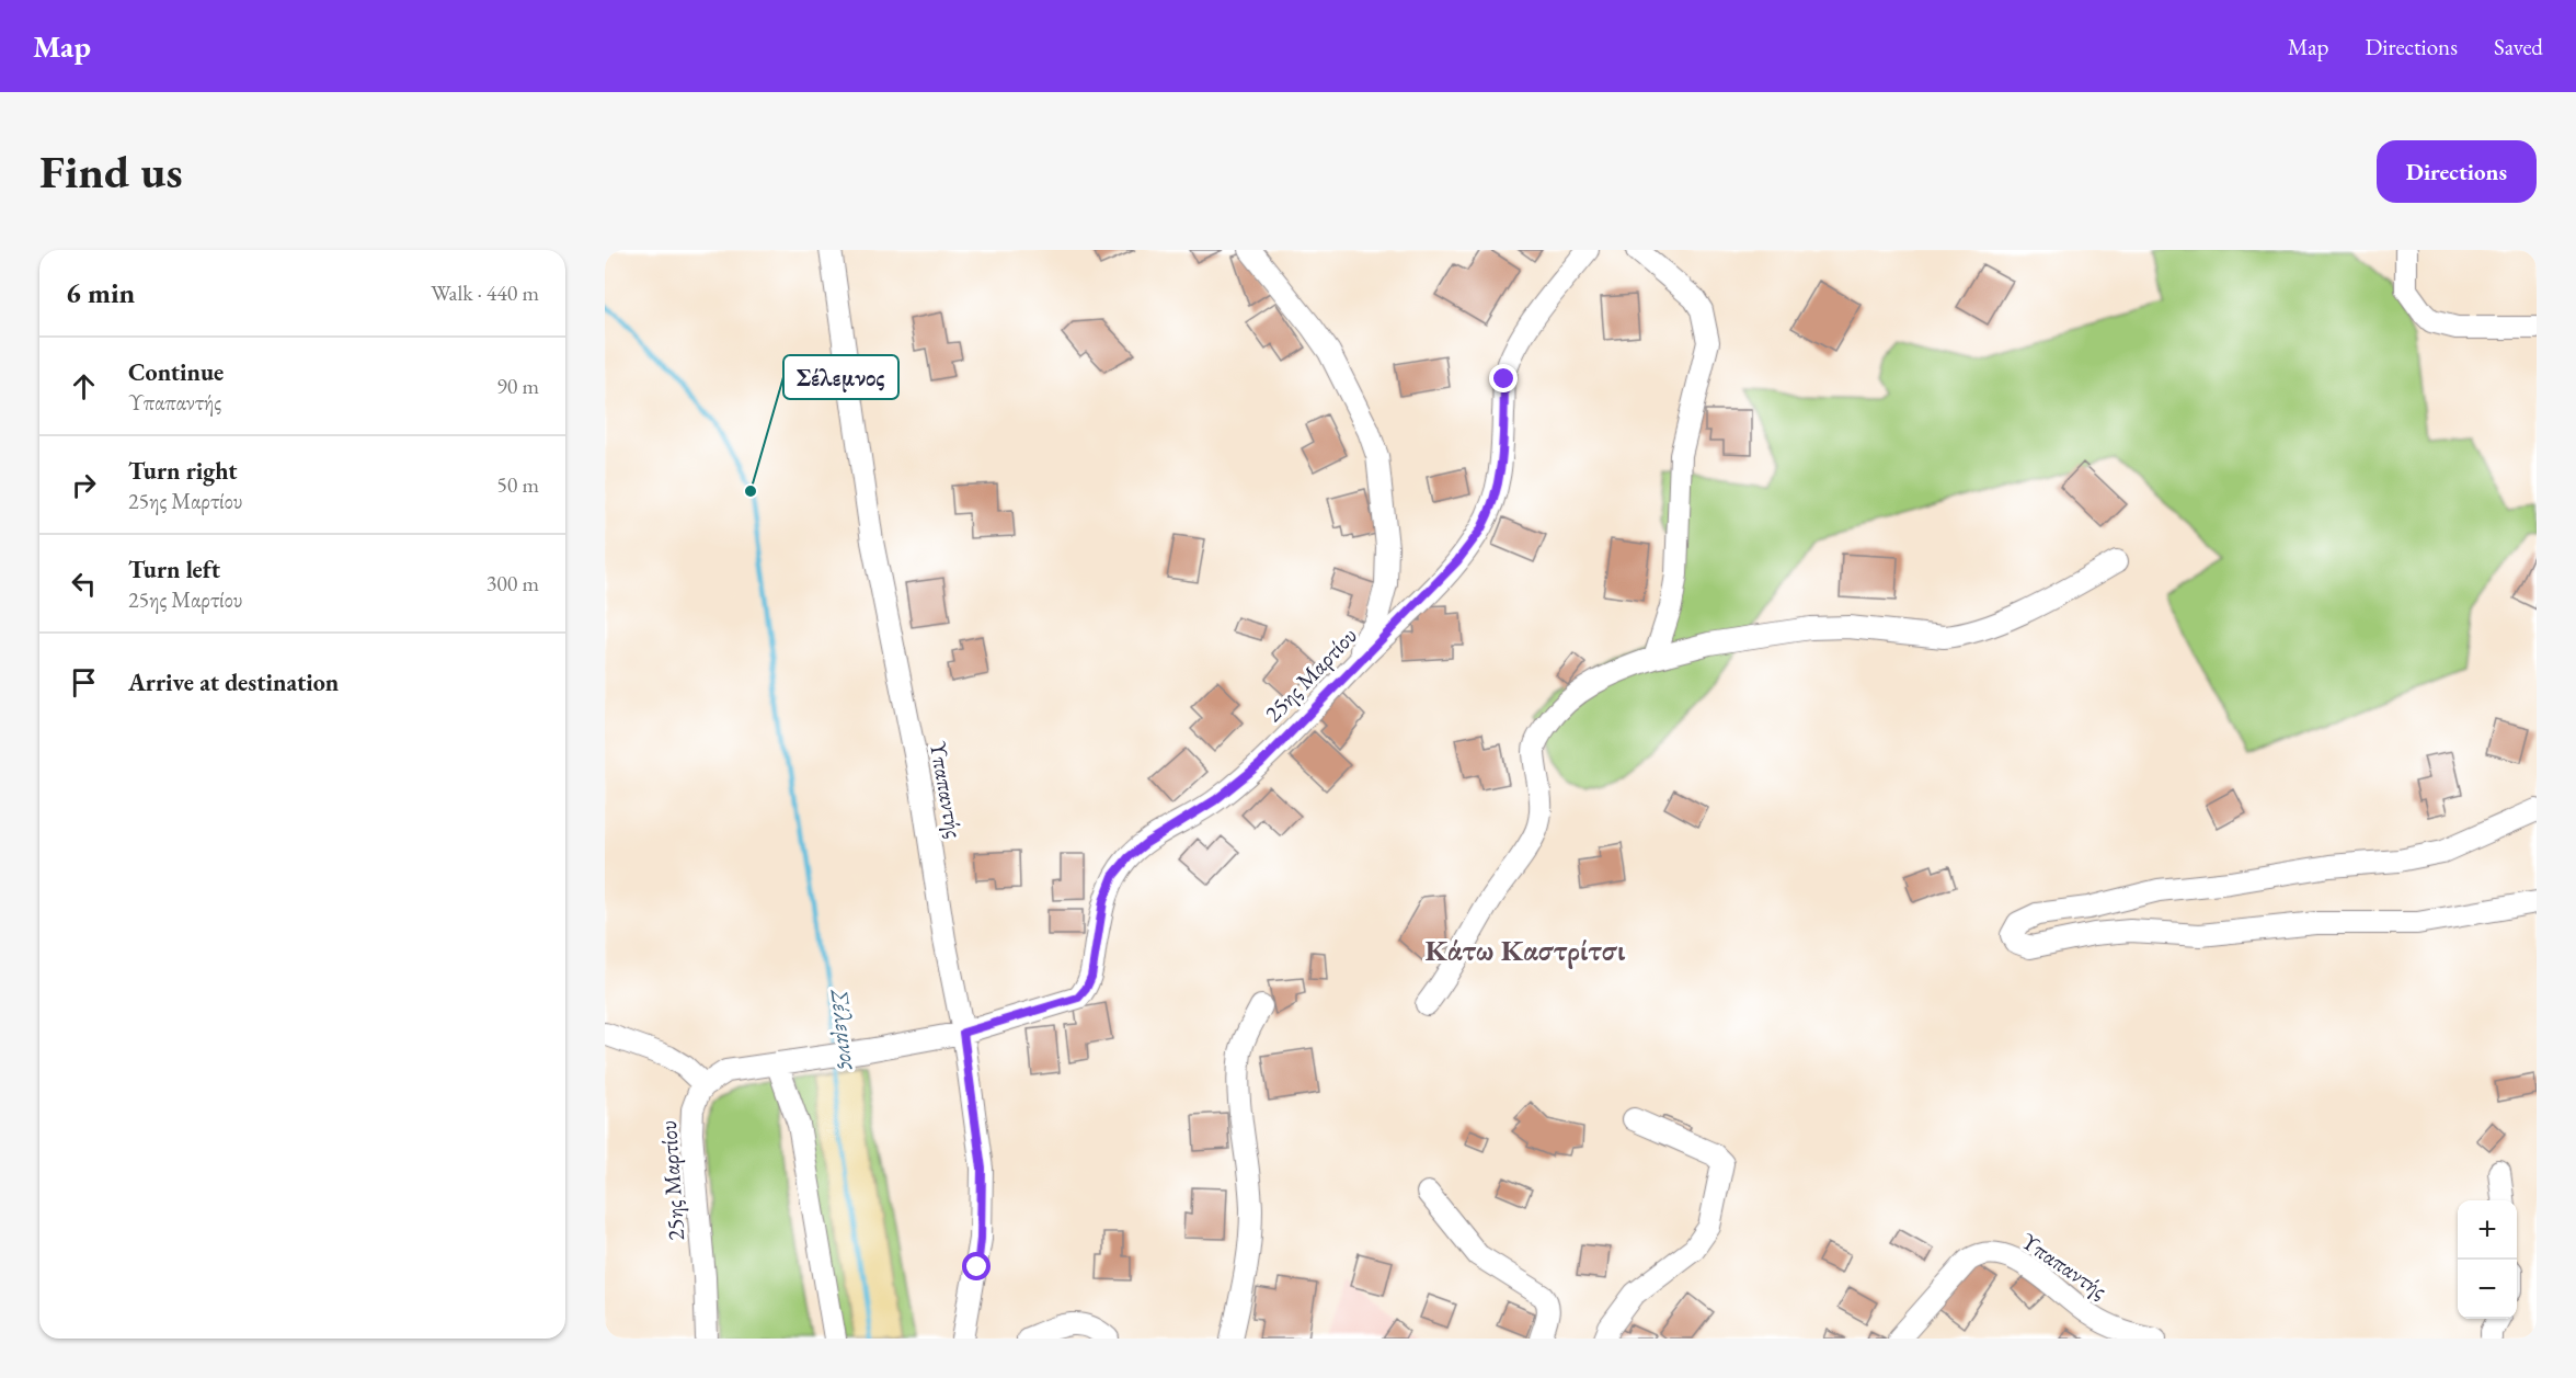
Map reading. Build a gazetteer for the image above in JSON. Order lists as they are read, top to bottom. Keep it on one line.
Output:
{"streets":{"street":["25ης Μαρτίου","Υπαπαντής"]},"crossings":[["25ης Μαρτίου","Υπαπαντής"]],"districts":["Κάτω Καστρίτσι"],"water":["Σέλεμνος"],"places":["Σέλεμνος"],"page":{"header":"Map","nav":["Map","Directions","Saved"],"buttons":"Directions","title":"Find us","heading":["6 min","Walk · 440 m"],"list":[["Continue","Υπαπαντής","90 m"],["Turn right","25ης Μαρτίου","50 m"],["Turn left","25ης Μαρτίου","300 m"],"Arrive at destination"],"map_buttons":["+","−"]}}
